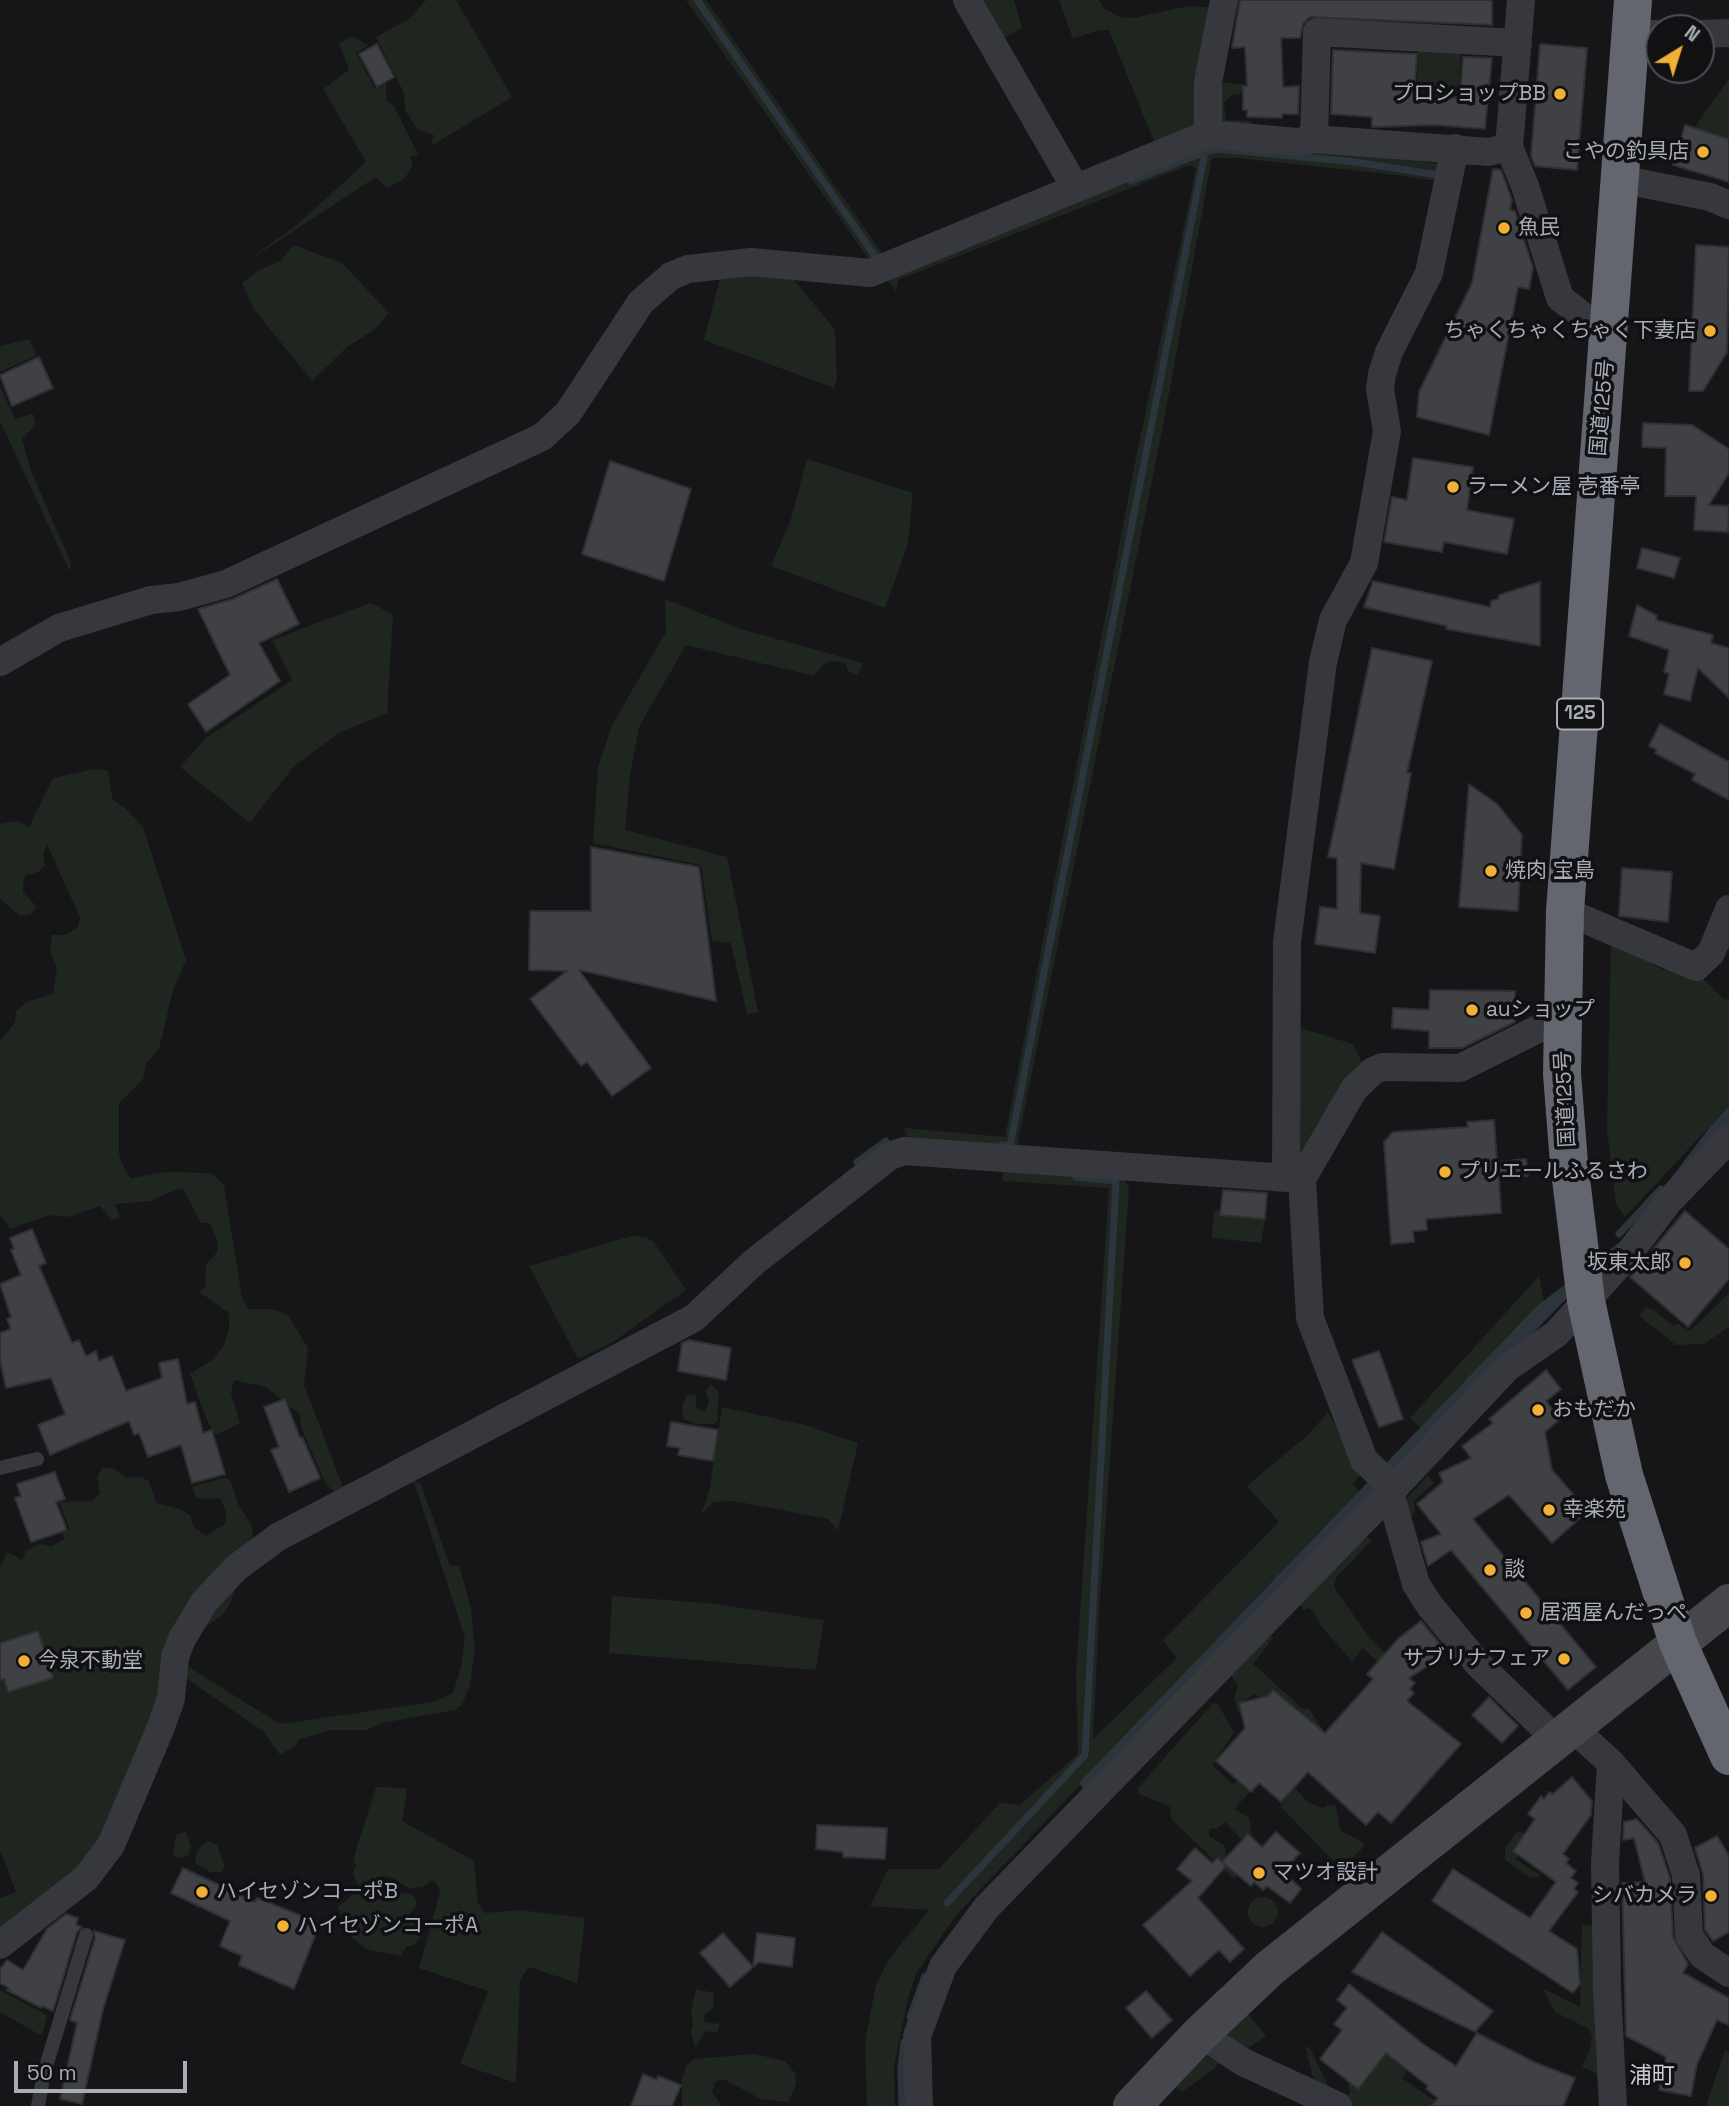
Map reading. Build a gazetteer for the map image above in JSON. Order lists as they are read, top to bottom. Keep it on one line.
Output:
{"streets":{"highway":["国道125号","125"]},"districts":["浦町"],"places":["プロショップBB","こやの釣具店","魚民","ちゃくちゃくちゃく下妻店","ラーメン屋 壱番亭","焼肉 宝島","auショップ","プリエールふるさわ","坂東太郎","おもだか","幸楽苑","談","居酒屋んだっぺ","サブリナフェア","今泉不動堂","マツオ設計","ハイセゾンコーポB","シバカメラ","ハイセゾンコーポA"],"scale_bar":"50 m","north":"top right"}
